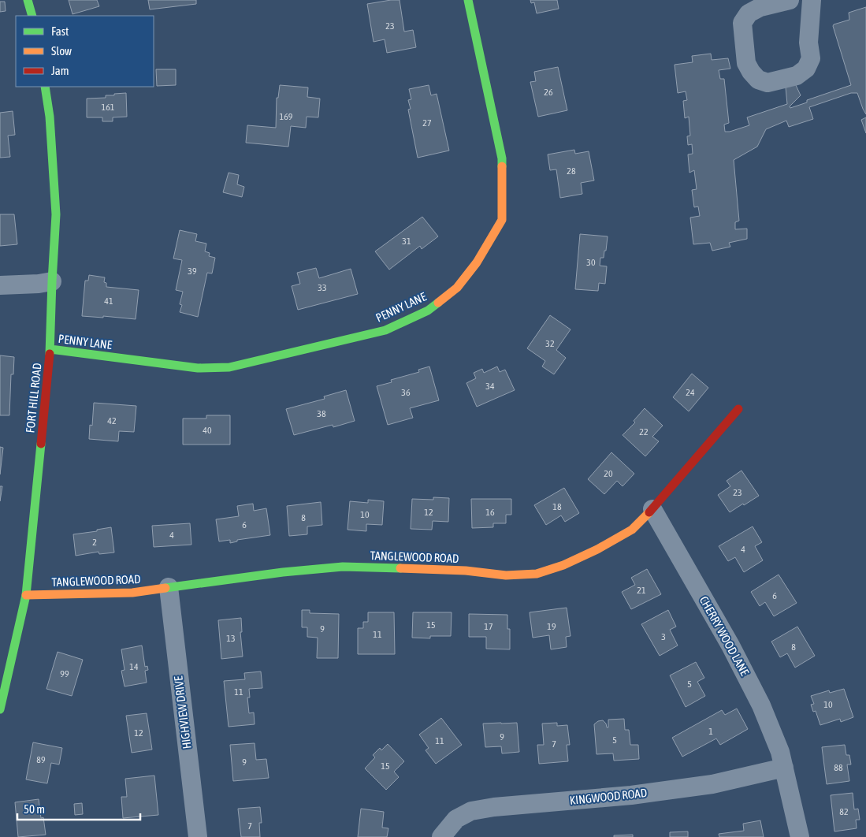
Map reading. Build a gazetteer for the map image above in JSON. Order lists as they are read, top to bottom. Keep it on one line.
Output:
{"streets":{"street":["PENNY LANE","FORT HILL ROAD","TANGLEWOOD ROAD","CHERRY WOOD LANE","HIGHVIEW DRIVE","KINGWOOD ROAD"]},"crossings":[["PENNY LANE","FORT HILL ROAD"],["FORT HILL ROAD","TANGLEWOOD ROAD"],["TANGLEWOOD ROAD","CHERRY WOOD LANE"],["TANGLEWOOD ROAD","HIGHVIEW DRIVE"],["CHERRY WOOD LANE","KINGWOOD ROAD"]],"house_numbers":["23","26","161","169","27","28","31","30","39","33","41","32","34","36","24","38","42","40","22","20","23","18","12","16","10","8","6","4","2","4","21","6","15","17","19","9","11","3","13","8","14","99","5","11","10","1","12","9","5","11","7","89","9","15","88","82","7"],"legend":["Fast","Slow","Jam"],"scale_bar":"50 m"}
